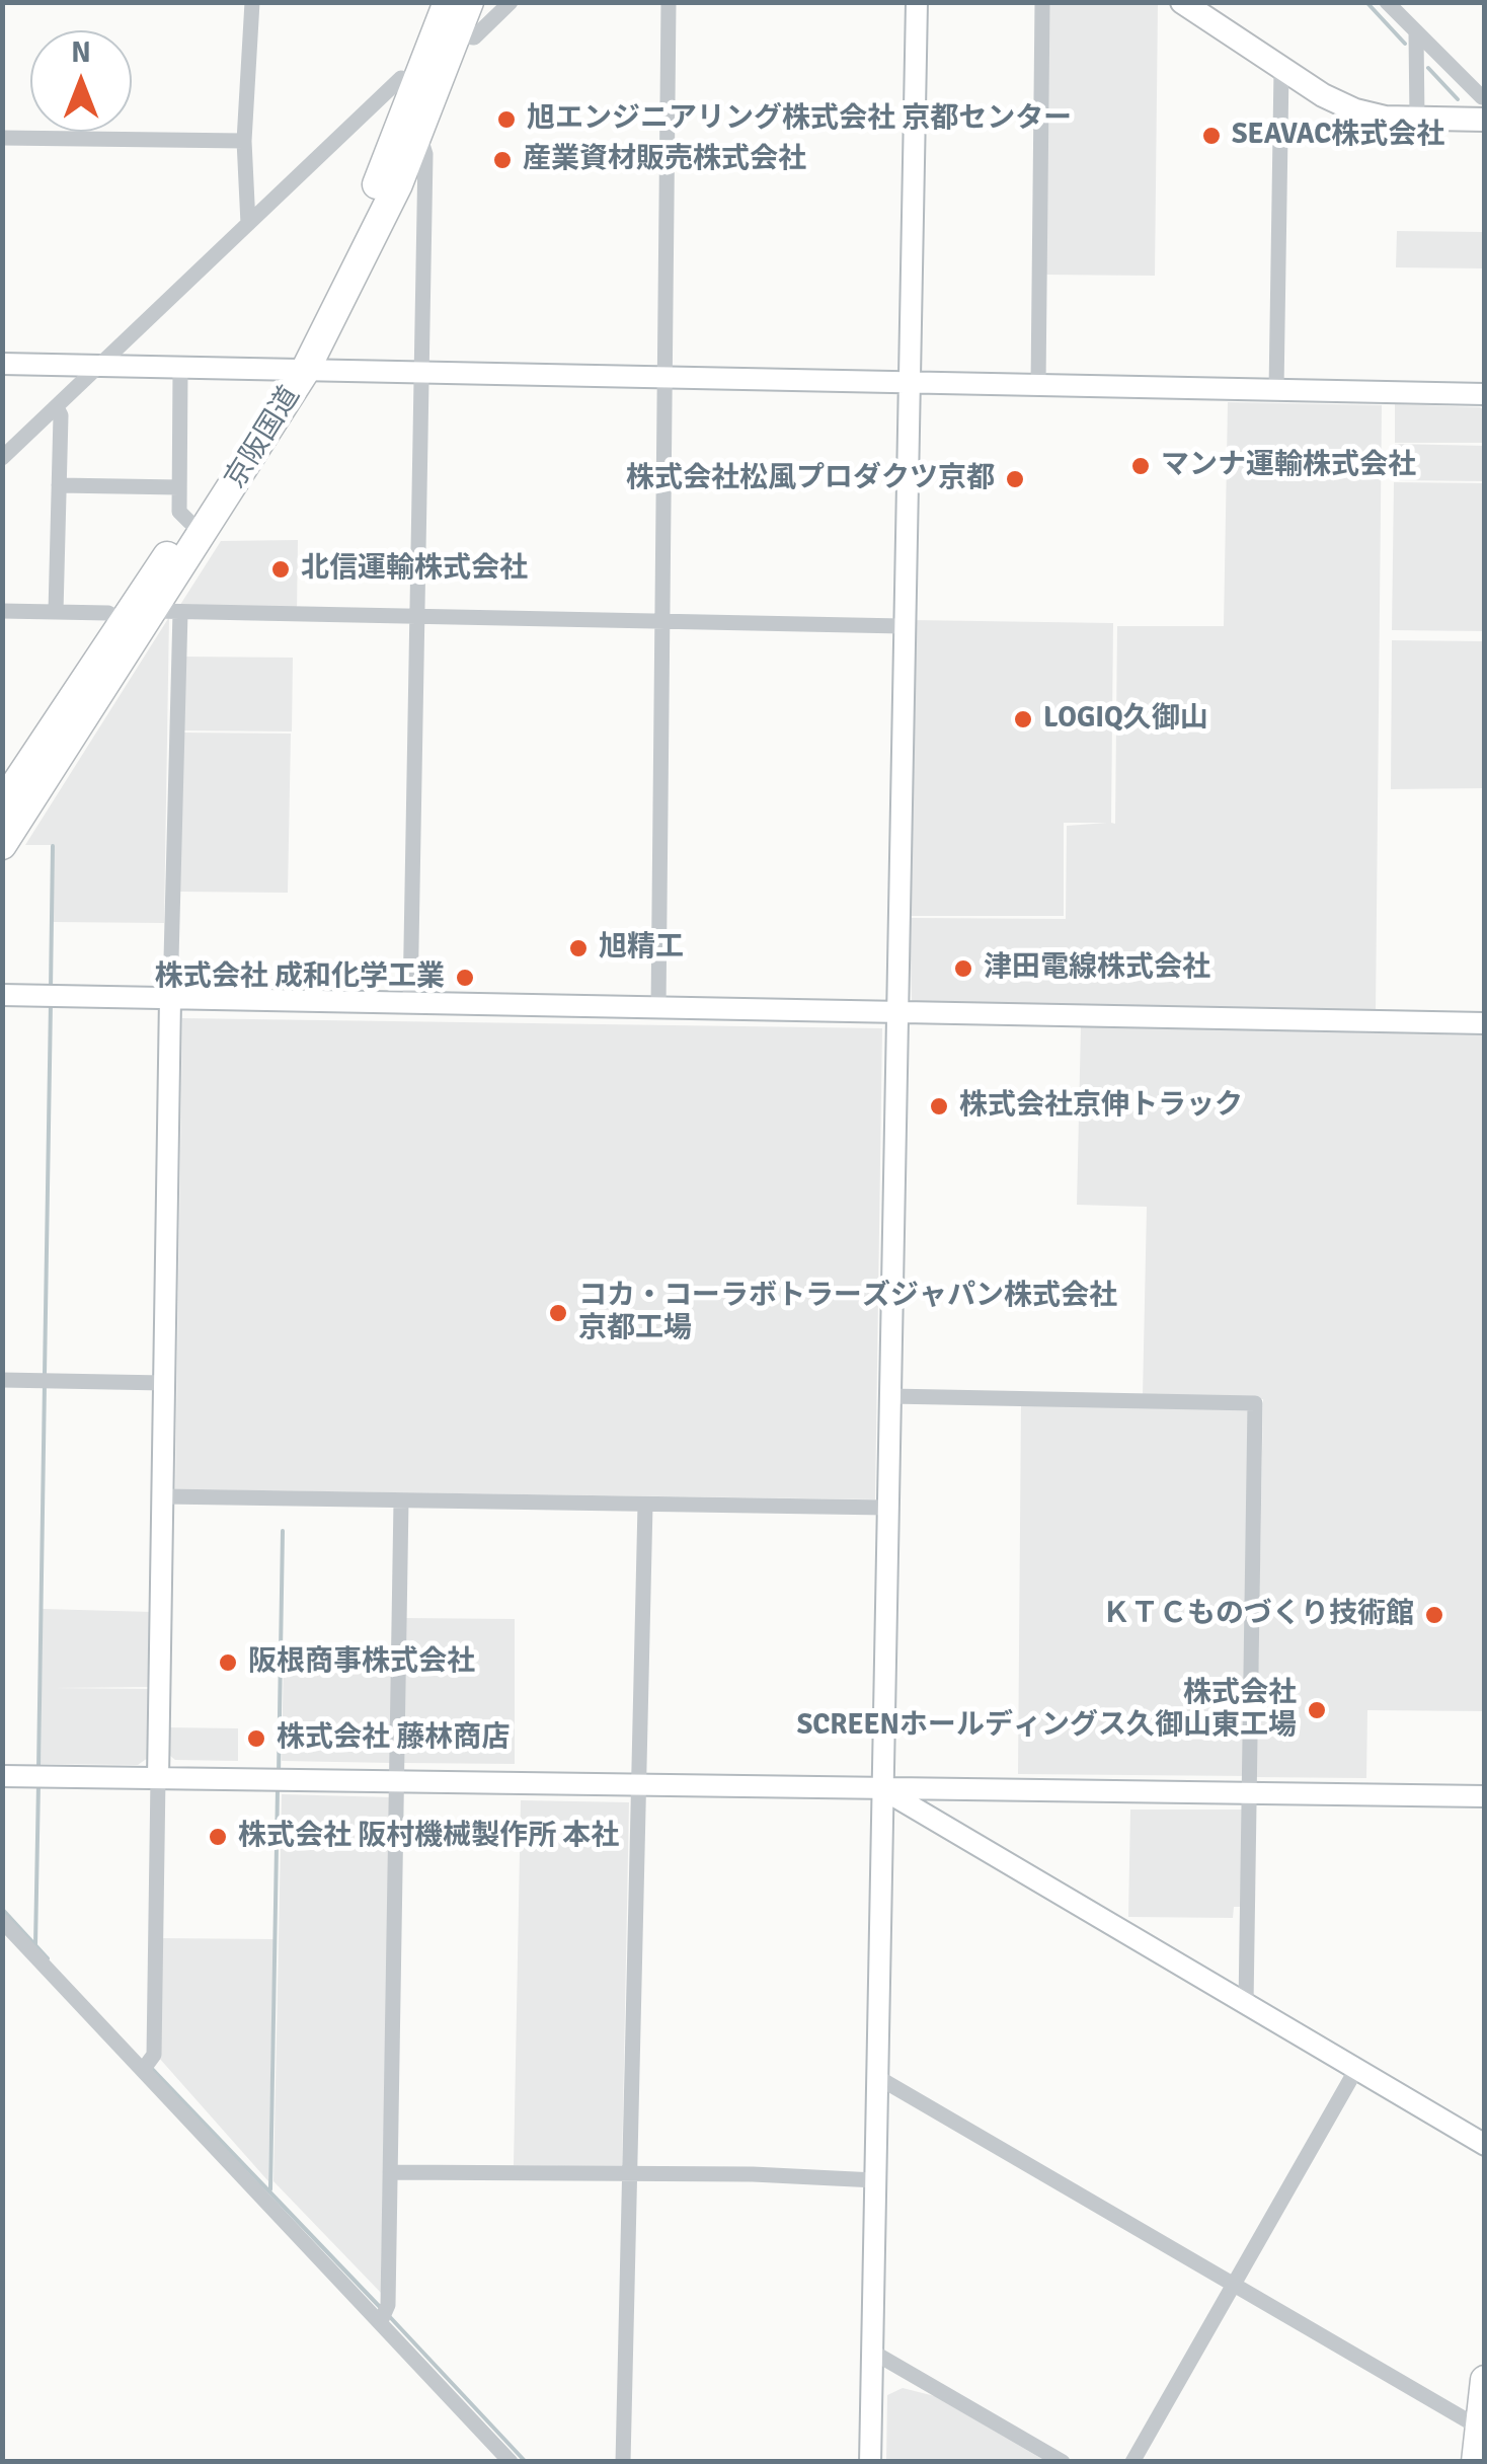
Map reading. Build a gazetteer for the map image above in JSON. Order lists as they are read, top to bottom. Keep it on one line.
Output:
{"streets":{"highway":["京阪国道"]},"places":["旭エンジニアリング株式会社 京都センター","SEAVAC株式会社","産業資材販売株式会社","マンナ運輸株式会社","株式会社松風プロダクツ京都","北信運輸株式会社","LOGIQ久御山","旭精工","津田電線株式会社","株式会社 成和化学工業","株式会社京伸トラック","コカ・コーラボトラーズジャパン株式会社 京都工場","ＫＴＣものづくり技術館","阪根商事株式会社","株式会社 SCREENホールディングス久御山東工場","株式会社 藤林商店","株式会社 阪村機械製作所 本社"],"north":"top"}
